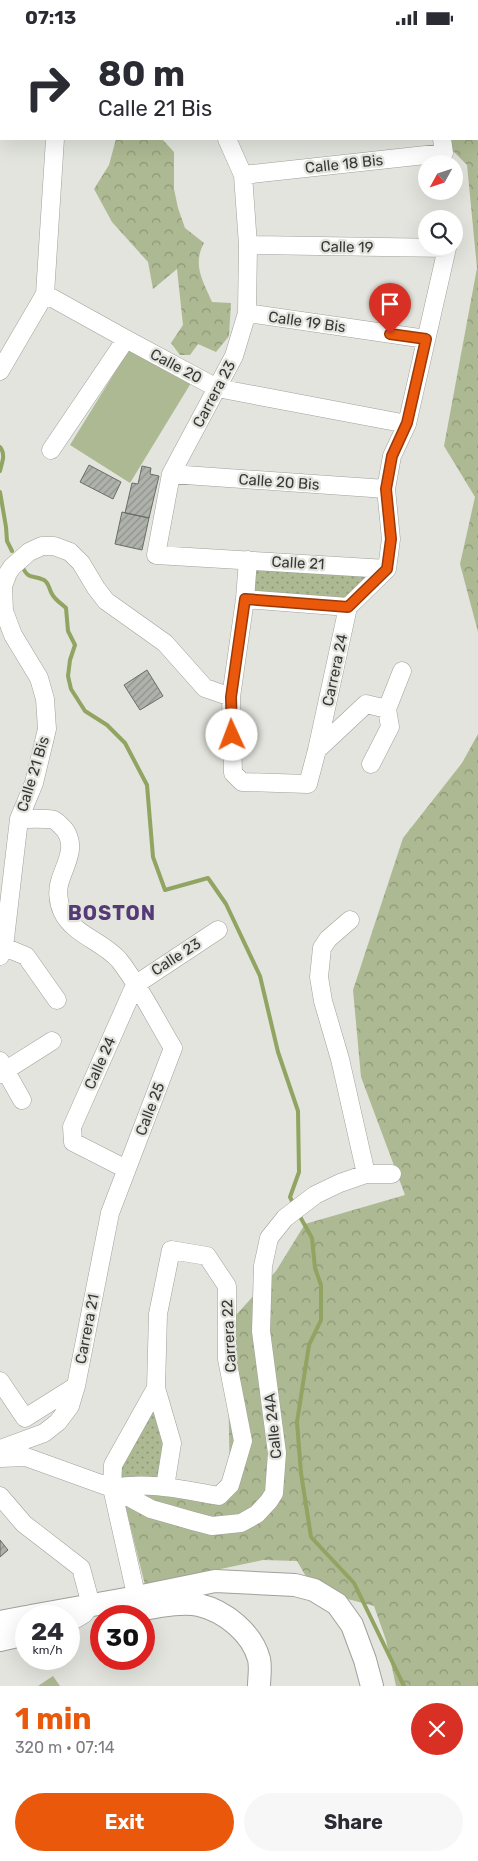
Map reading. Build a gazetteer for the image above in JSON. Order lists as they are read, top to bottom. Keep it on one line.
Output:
{"streets":{"street":["Calle 18 Bis","Calle 19","Calle 19 Bis","Calle 20","Carrera 23","Calle 20 Bis","Calle 21","Carrera 24","Calle 21 Bis","Calle 23","Calle 24","Calle 25","Carrera 21","Carrera 22","Calle 24A"]},"crossings":[["Calle 18 Bis","Carrera 23"],["Calle 19","Calle 19 Bis"],["Calle 19","Carrera 23"],["Calle 19 Bis","Carrera 23"],["Calle 20","Carrera 23"],["Carrera 23","Calle 20 Bis"],["Carrera 23","Calle 21"],["Carrera 24","Calle 21 Bis"],["Calle 21 Bis","Calle 23"],["Calle 21 Bis","Calle 24"],["Calle 21 Bis","Calle 25"],["Calle 23","Calle 24"],["Calle 24","Calle 25"],["Calle 24","Carrera 21"],["Calle 25","Carrera 21"]],"districts":["BOSTON"],"north":"bottom left","page":{"status":"07:13","turn":["80 m","Calle 21 Bis"],"speed":"24 km/h","limit":"30","heading":["1 min","320 m · 07:14"],"buttons":["Exit","Share"]}}
